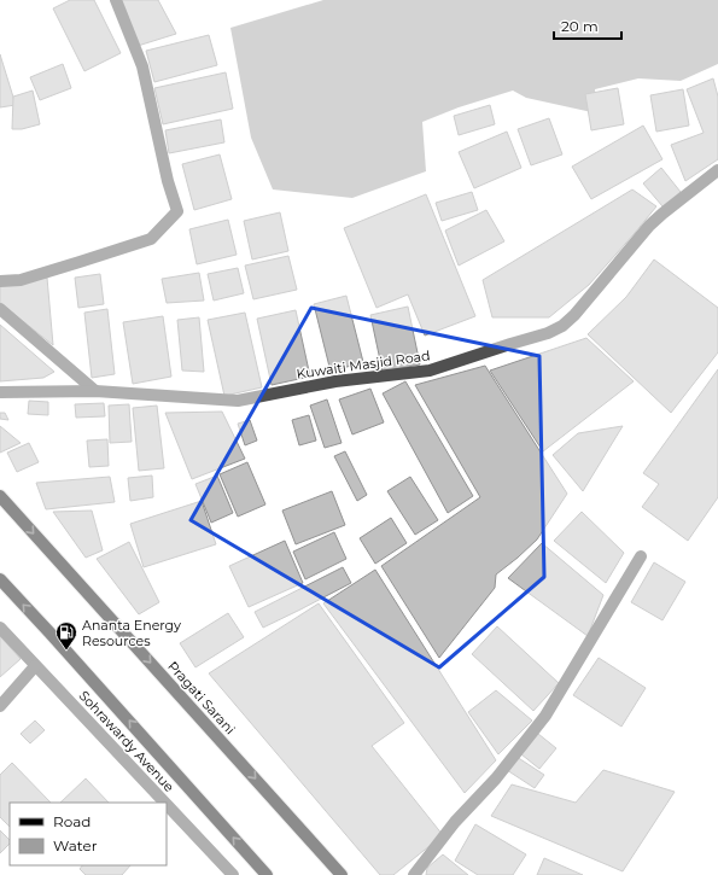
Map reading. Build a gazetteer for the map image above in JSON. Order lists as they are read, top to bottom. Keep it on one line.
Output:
{"streets":{"main road":["Pragati Sarani"],"street":["Kuwaiti Masjid Road","Sohrawardy Avenue"]},"places":{"fuel station":["Ananta Energy Resources"]},"legend":["Road","Water"],"scale_bar":"20 m"}
